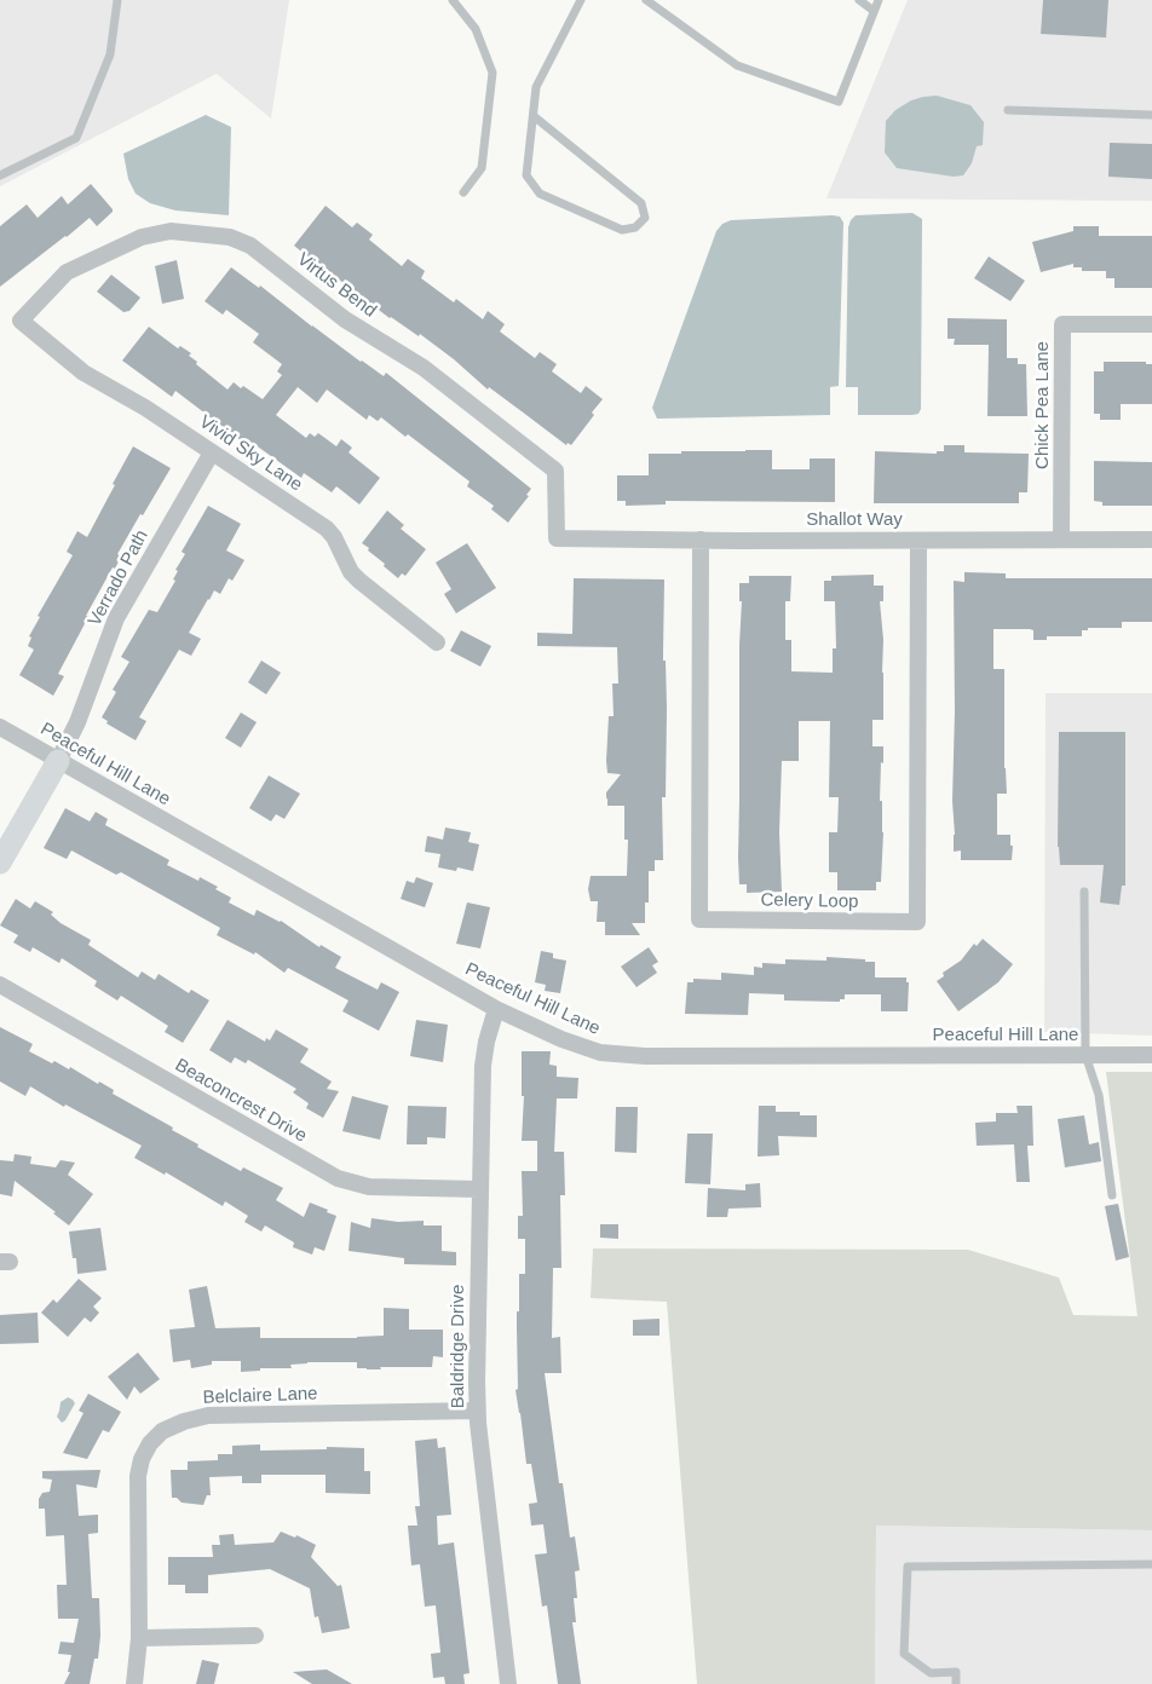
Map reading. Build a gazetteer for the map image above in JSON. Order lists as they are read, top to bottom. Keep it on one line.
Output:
{"streets":{"street":["Virtus Bend","Chick Pea Lane","Vivid Sky Lane","Shallot Way","Verrado Path","Peaceful Hill Lane","Celery Loop","Beaconcrest Drive","Baldridge Drive","Belclaire Lane"]},"crossings":[["Virtus Bend","Vivid Sky Lane"],["Virtus Bend","Shallot Way"],["Chick Pea Lane","Shallot Way"],["Vivid Sky Lane","Verrado Path"],["Shallot Way","Celery Loop"],["Verrado Path","Peaceful Hill Lane"],["Peaceful Hill Lane","Baldridge Drive"],["Beaconcrest Drive","Baldridge Drive"],["Baldridge Drive","Belclaire Lane"]]}
